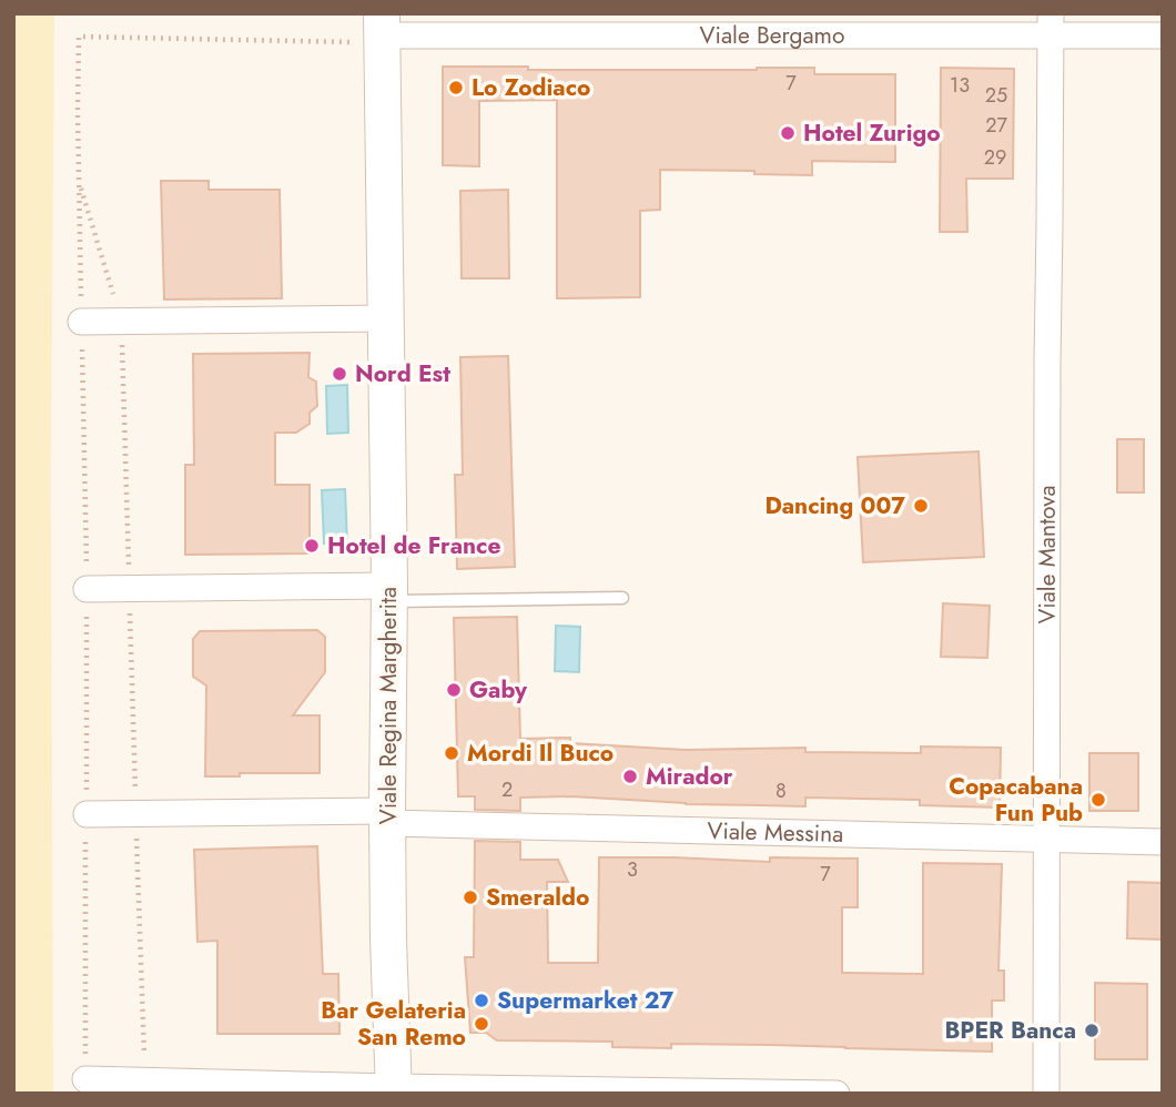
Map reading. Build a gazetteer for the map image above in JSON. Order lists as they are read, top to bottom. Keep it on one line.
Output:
{"streets":{"street":["Viale Bergamo","Viale Mantova","Viale Regina Margherita","Viale Messina"]},"crossings":[["Viale Bergamo","Viale Mantova"],["Viale Bergamo","Viale Regina Margherita"],["Viale Mantova","Viale Messina"],["Viale Regina Margherita","Viale Messina"]],"places":["Lo Zodiaco","Hotel Zurigo","Nord Est","Dancing 007","Hotel de France","Gaby","Mordi Il Buco","Mirador","Copacabana Fun Pub","Smeraldo","Supermarket 27","Bar Gelateria San Remo","BPER Banca"],"house_numbers":["7","13","25","27","29","2","8","3","7"]}
